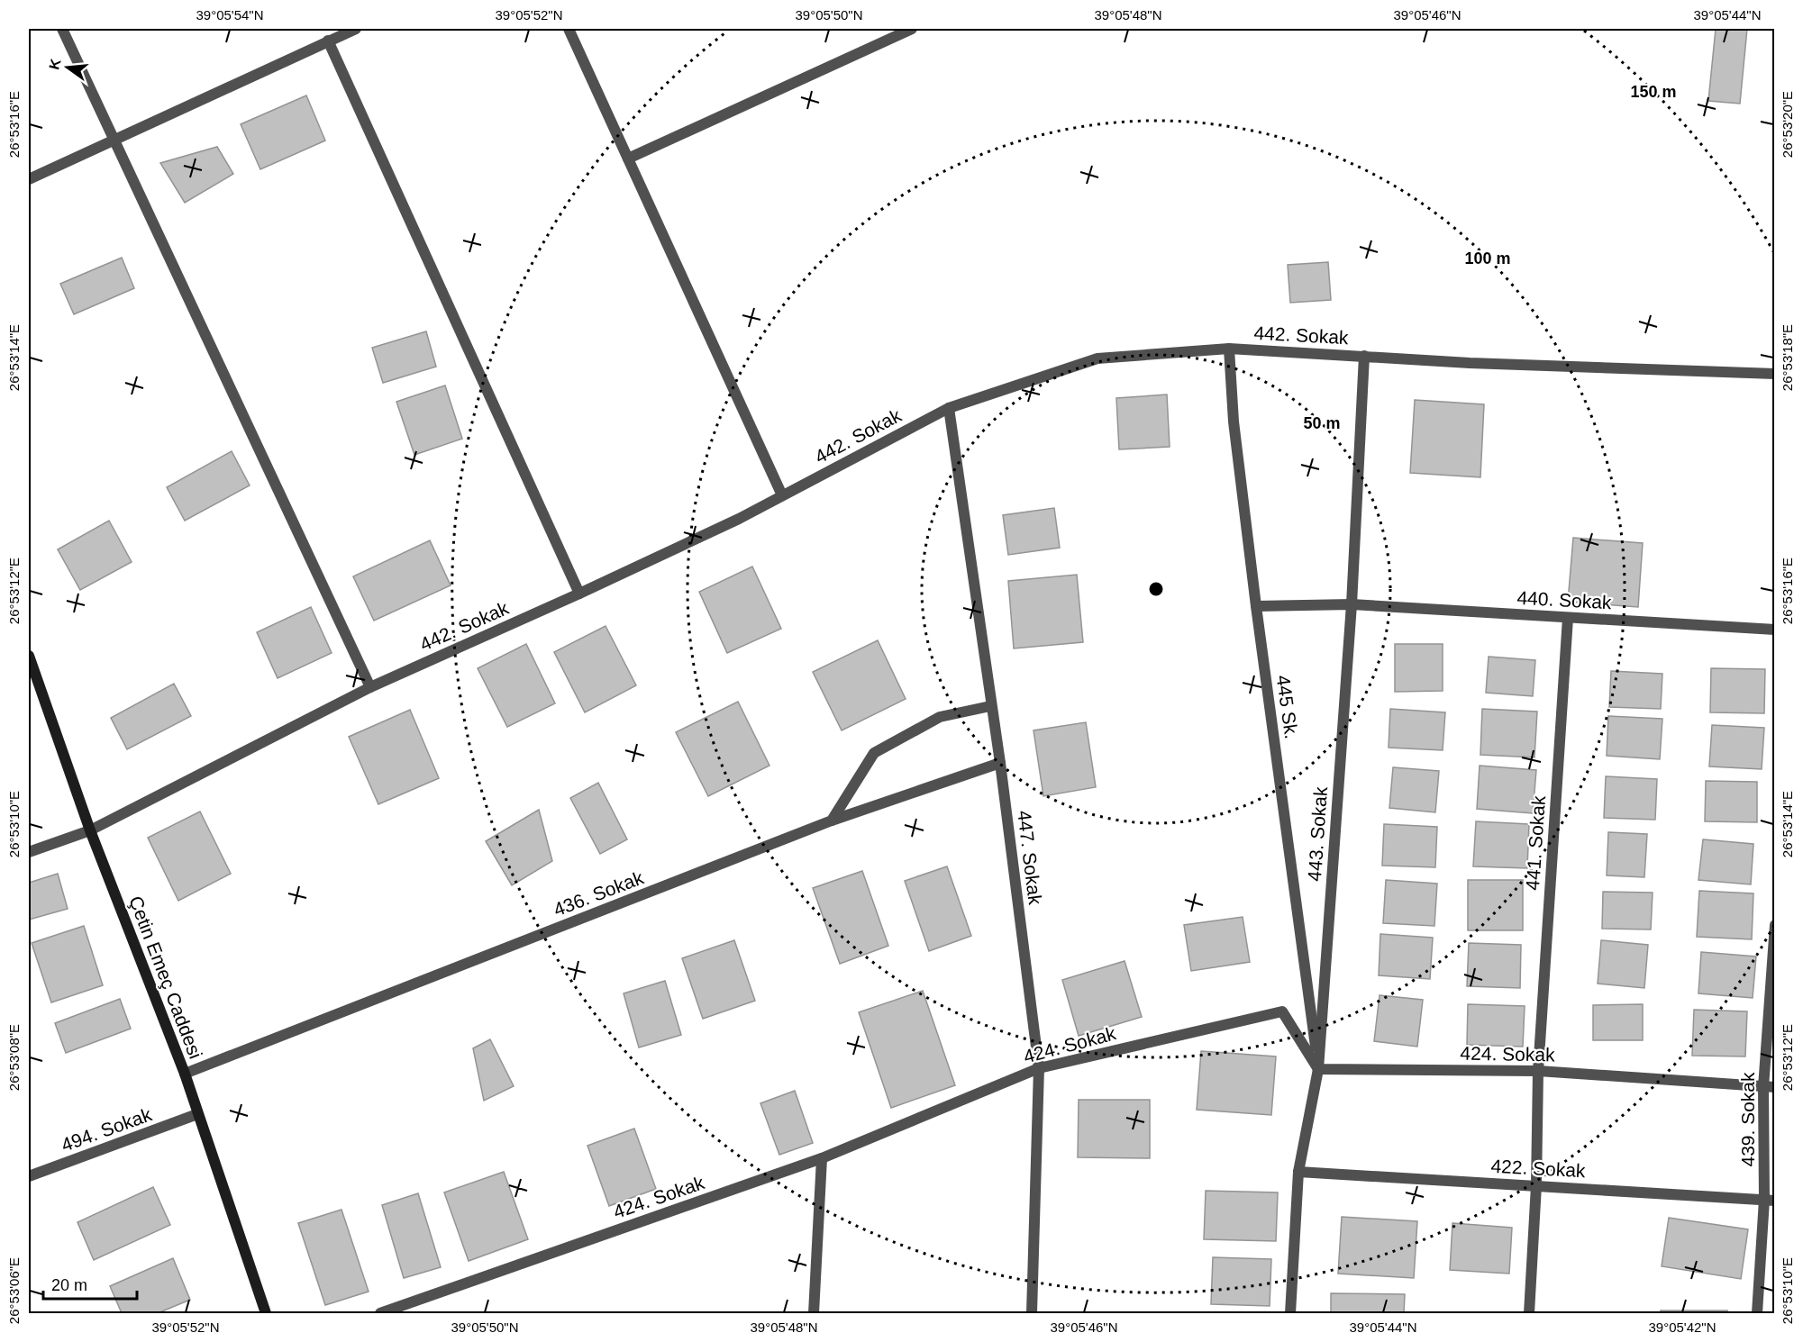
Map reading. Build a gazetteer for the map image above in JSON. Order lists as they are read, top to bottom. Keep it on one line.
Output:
{"streets":{"street":["442. Sokak","440. Sokak","445 Sk.","443. Sokak","441. Sokak","447. Sokak","436. Sokak","Çetin Emeç Caddesi","424. Sokak","439. Sokak","494. Sokak","422. Sokak"]},"crossings":[["442. Sokak","445 Sk."],["442. Sokak","443. Sokak"],["442. Sokak","447. Sokak"],["442. Sokak","Çetin Emeç Caddesi"],["440. Sokak","445 Sk."],["440. Sokak","443. Sokak"],["440. Sokak","441. Sokak"],["445 Sk.","443. Sokak"],["445 Sk.","424. Sokak"],["443. Sokak","424. Sokak"],["443. Sokak","422. Sokak"],["441. Sokak","424. Sokak"],["441. Sokak","422. Sokak"],["447. Sokak","436. Sokak"],["447. Sokak","424. Sokak"],["436. Sokak","Çetin Emeç Caddesi"],["Çetin Emeç Caddesi","494. Sokak"],["424. Sokak","439. Sokak"],["439. Sokak","422. Sokak"]],"scale_bar":"20 m","north":"left","coordinates":["39°05'54\"N","39°05'52\"N","39°05'50\"N","39°05'48\"N","39°05'46\"N","39°05'44\"N","26°53'16\"E","26°53'20\"E","26°53'14\"E","26°53'18\"E","26°53'12\"E","26°53'10\"E","26°53'08\"E","26°53'06\"E","39°05'42\"N"],"rings":["150 m","100 m","50 m"]}
